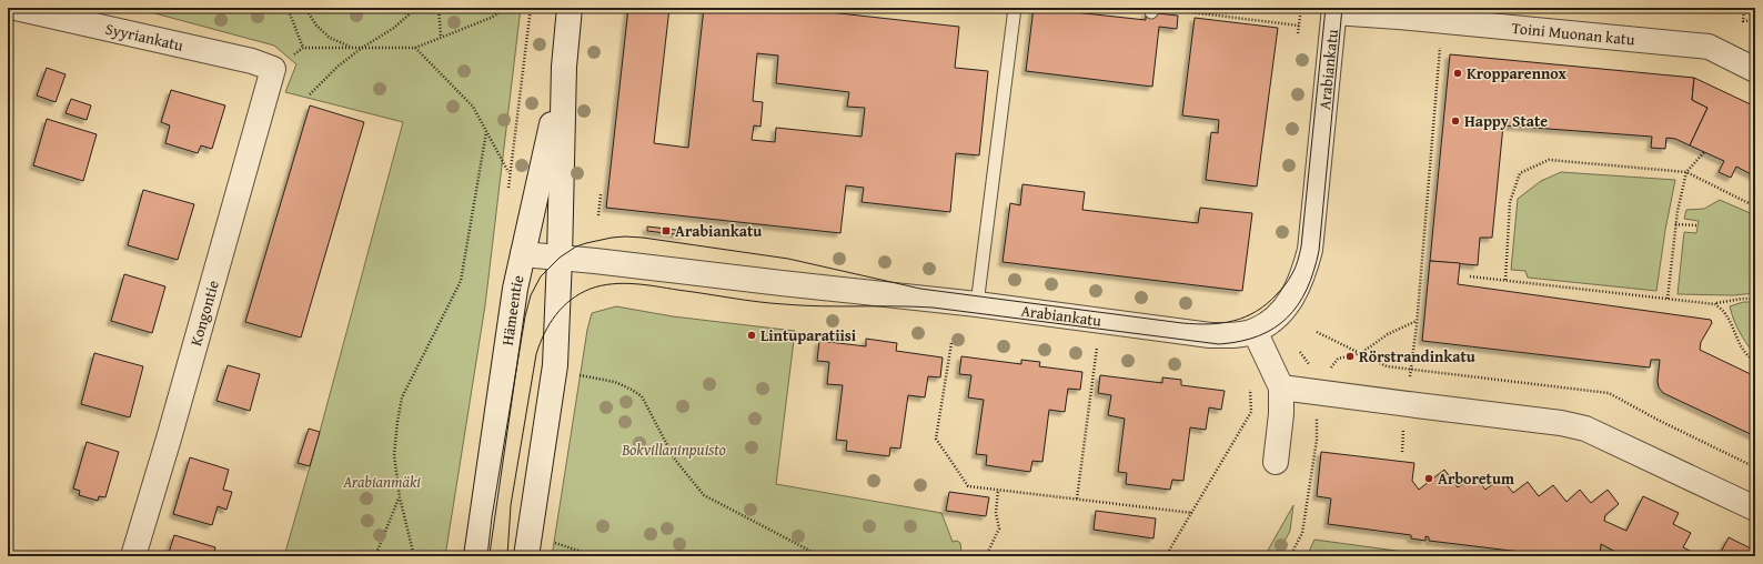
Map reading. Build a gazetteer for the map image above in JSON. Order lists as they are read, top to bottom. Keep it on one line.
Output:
{"streets":{"street":["Toini Muonan katu","Syyriankatu","Arabiankatu","Hämeentie","Kongontie"]},"crossings":[["Toini Muonan katu","Arabiankatu"],["Syyriankatu","Kongontie"],["Arabiankatu","Hämeentie"]],"parks":["Bokvillaninpuisto","Arabianmäki"],"places":{"other":["Kropparennox","Happy State","Lintuparatiisi","Rörstrandinkatu","Arboretum"],"transit":["Arabiankatu"]}}
